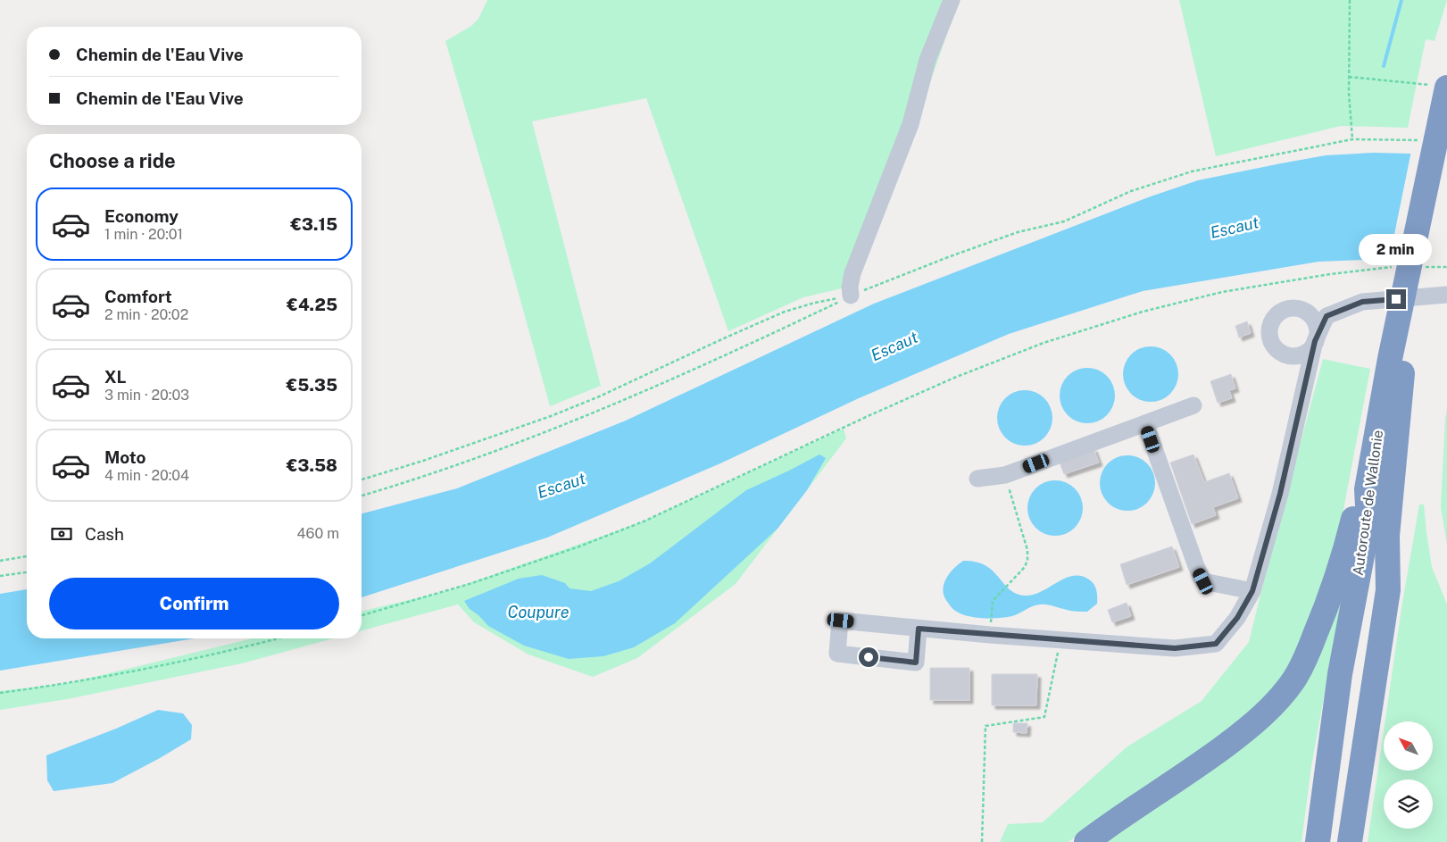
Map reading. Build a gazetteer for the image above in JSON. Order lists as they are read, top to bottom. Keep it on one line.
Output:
{"streets":{"highway":["Autoroute de Wallonie"]},"water":["Escaut","Coupure"],"north":"top left","page":{"banner":["Chemin de l'Eau Vive","Chemin de l'Eau Vive"],"heading":"Choose a ride","list":[{"name":"Economy","note":"1 min · 20:01","value":"€3.15"},{"name":"Comfort","note":"2 min · 20:02","value":"€4.25"},{"name":"XL","note":"3 min · 20:03","value":"€5.35"},{"name":"Moto","note":"4 min · 20:04","value":"€3.58"}],"bubble":"2 min","pay":["Cash","460 m"],"buttons":"Confirm"}}
